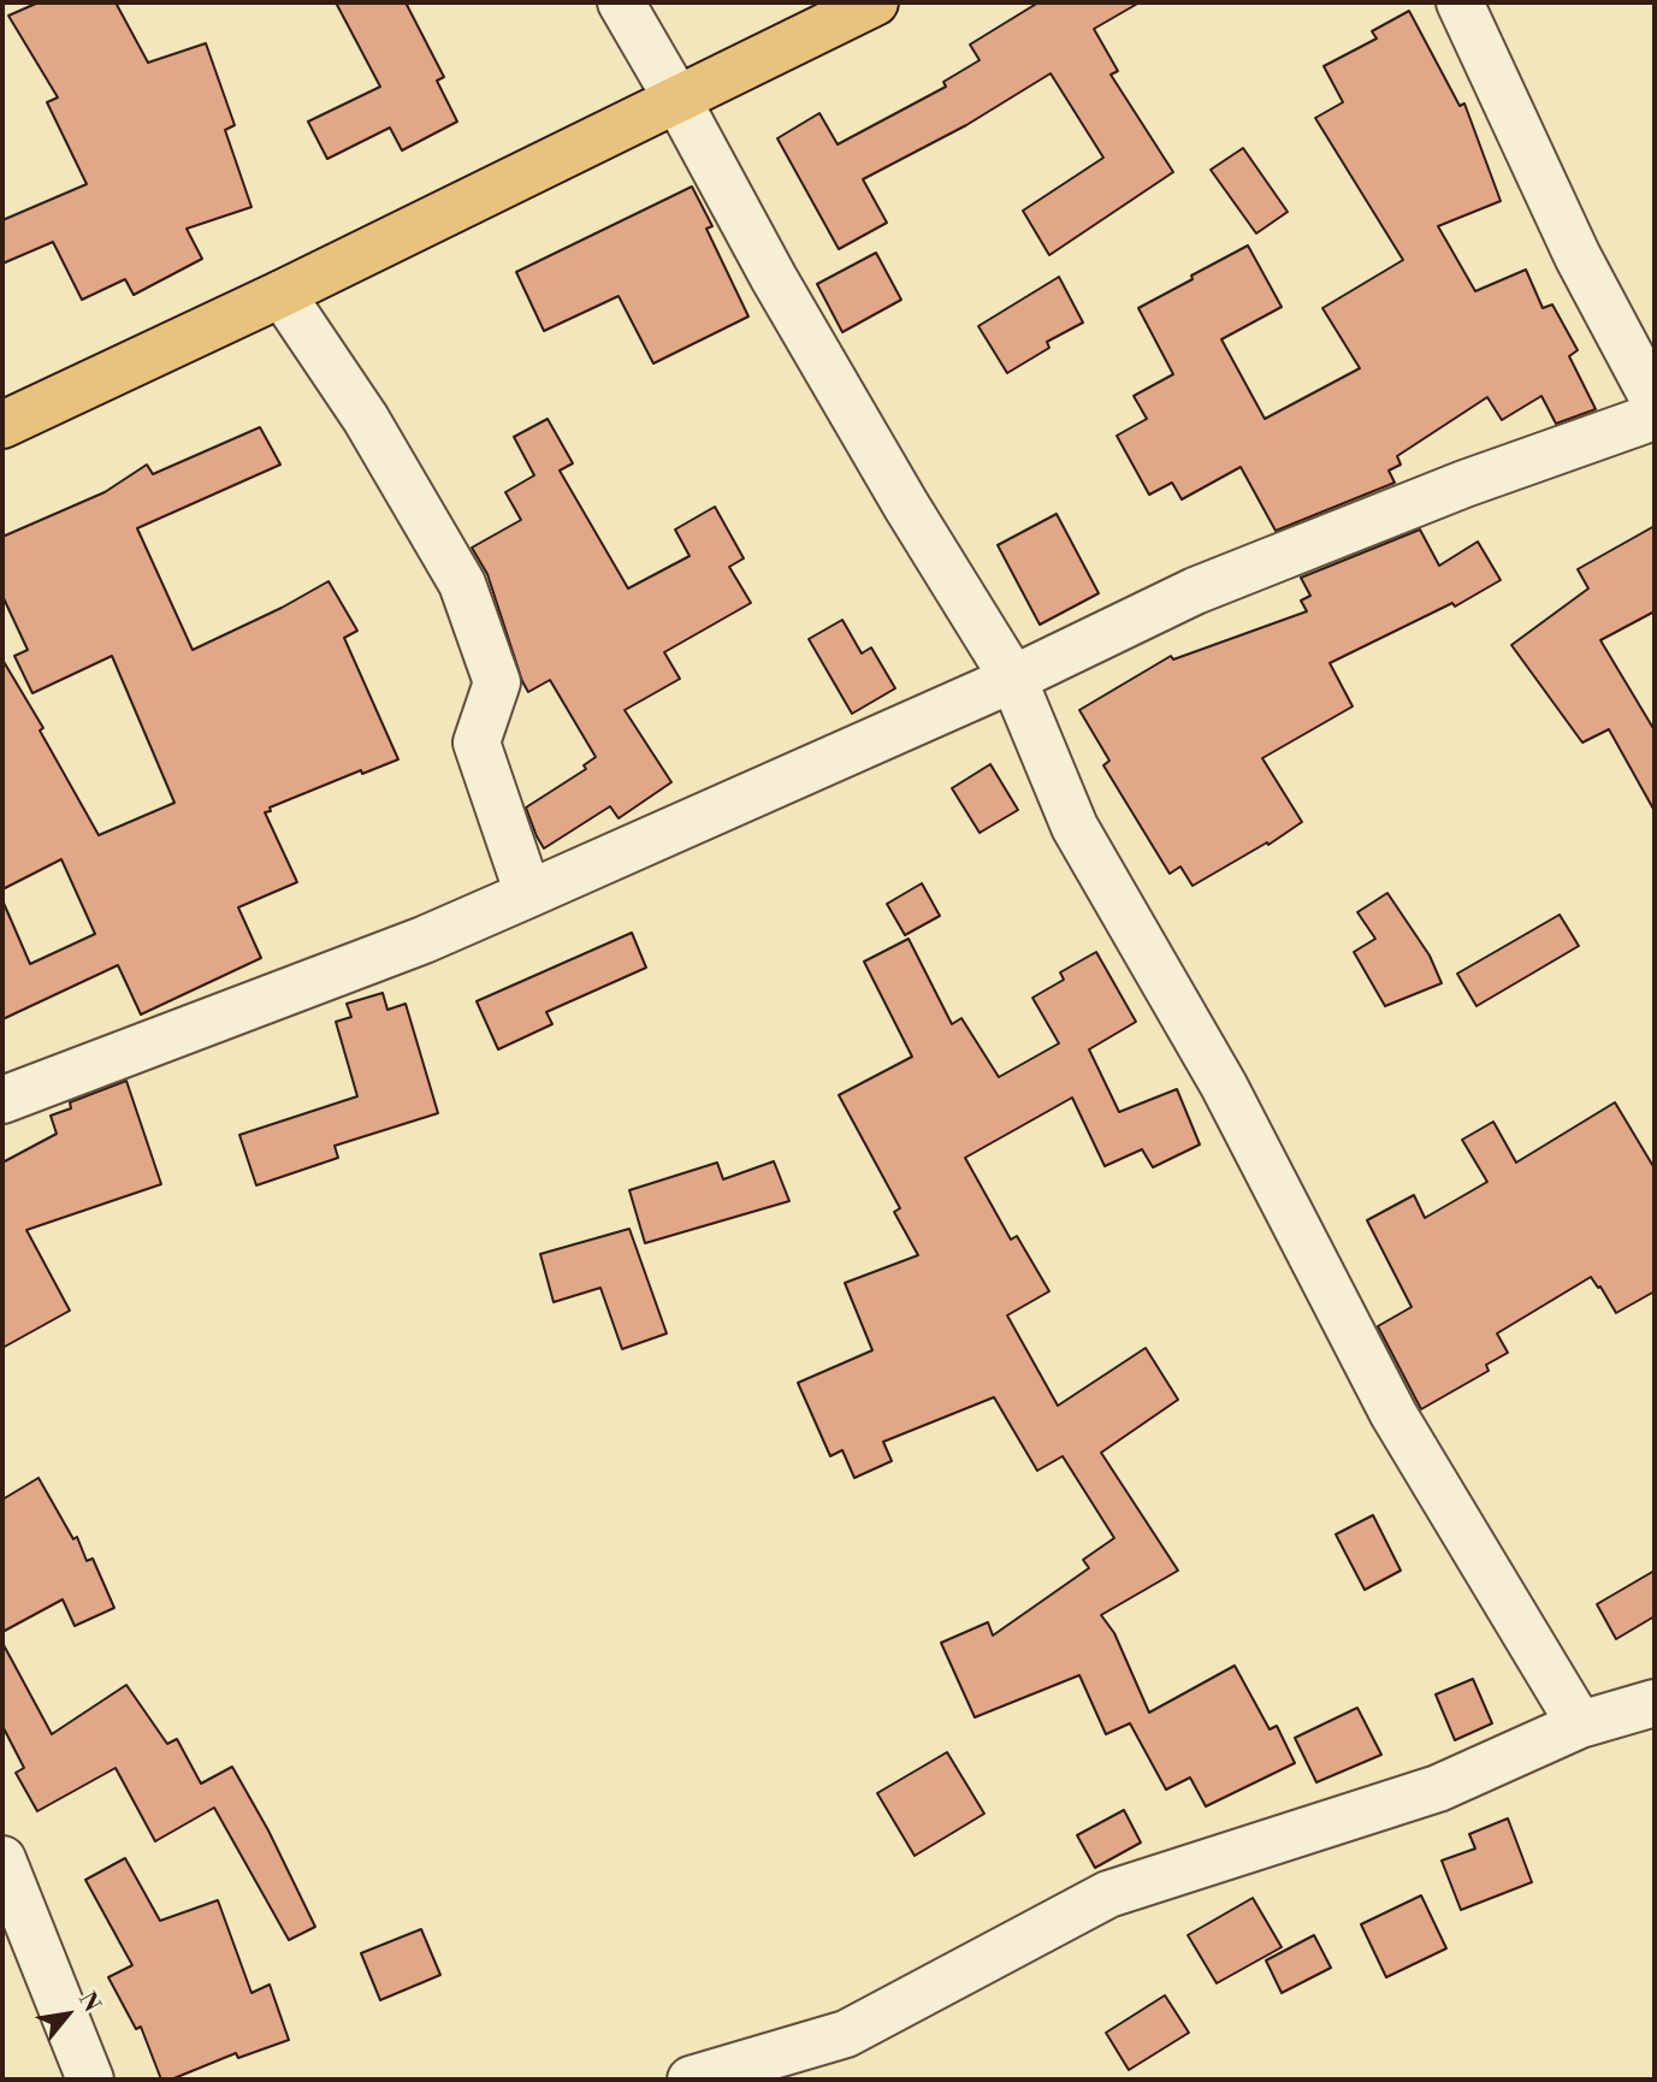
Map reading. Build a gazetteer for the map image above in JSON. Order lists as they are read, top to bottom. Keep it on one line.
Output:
{"north":"top right"}
